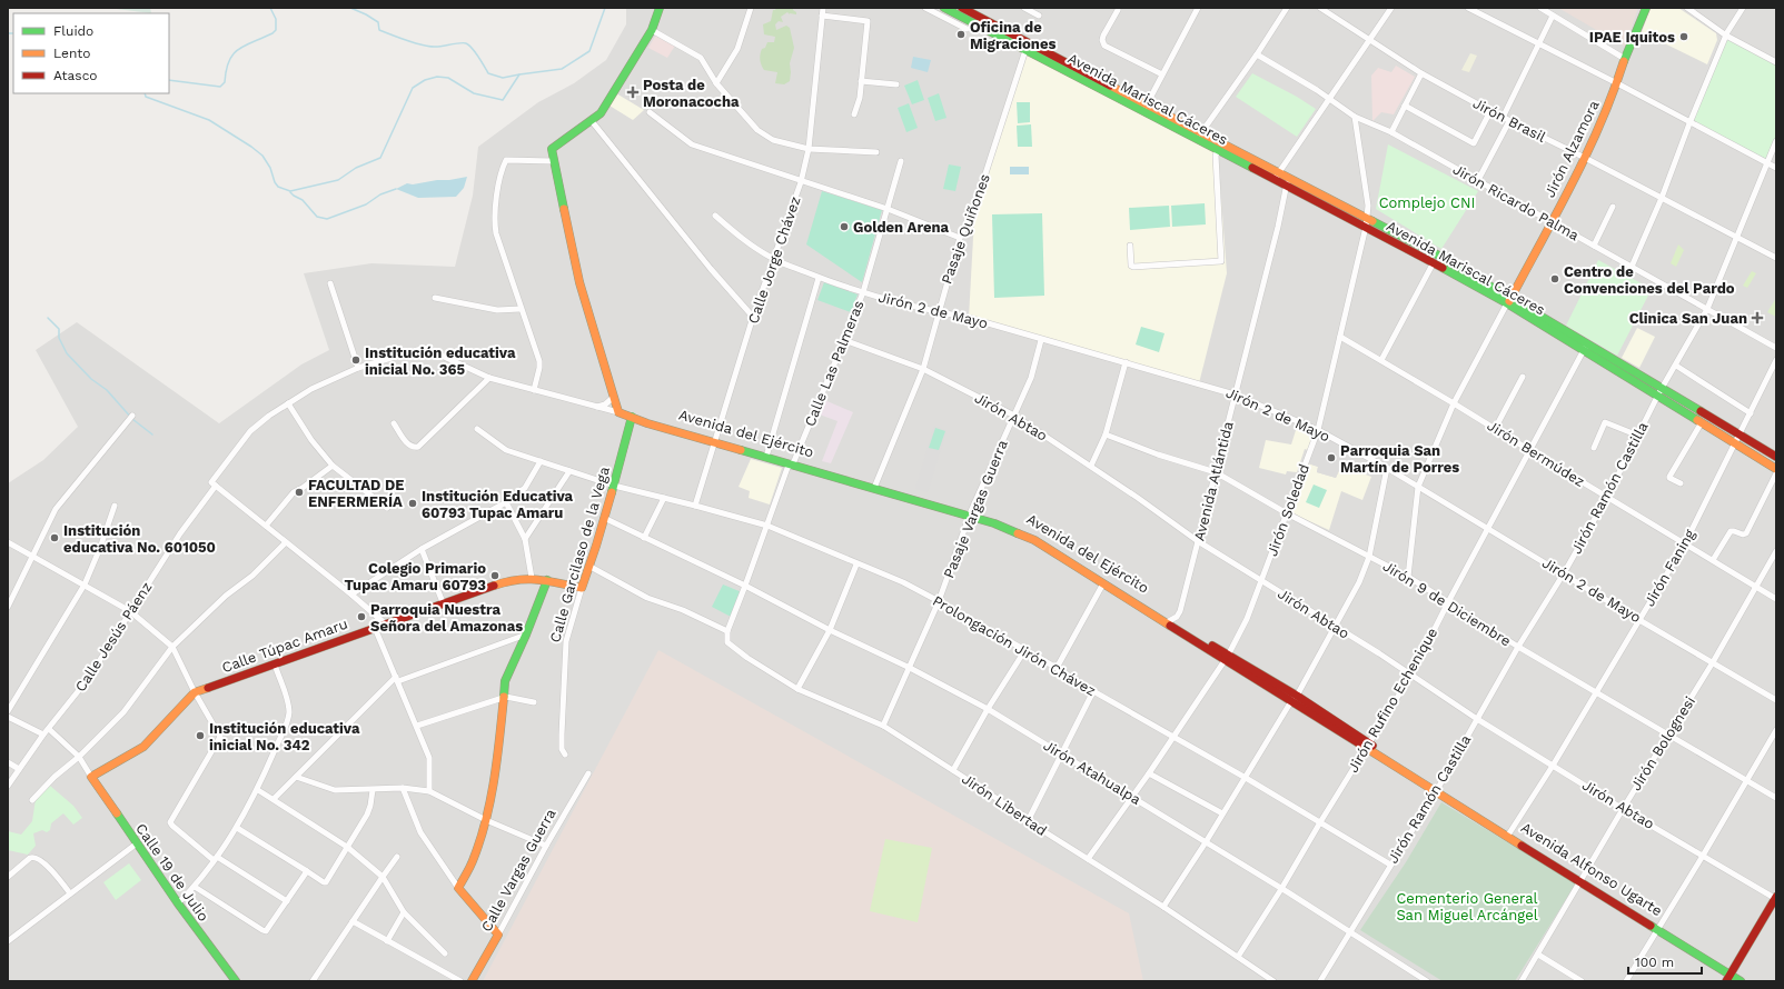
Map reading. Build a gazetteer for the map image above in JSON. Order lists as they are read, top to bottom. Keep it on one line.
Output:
{"streets":{"main road":["Avenida Mariscal Cáceres","Jirón Alzamora","Avenida del Ejército","Calle Garcilaso de la Vega","Calle Túpac Amaru","Avenida Alfonso Ugarte","Calle Vargas Guerra","Calle 19 de Julio"],"street":["Jirón Brasil","Jirón Ricardo Palma","Pasaje Quiñones","Calle Jorge Chávez","Jirón 2 de Mayo","Calle Las Palmeras","Jirón Abtao","Jirón Bermúdez","Avenida Atlántida","Jirón Ramón Castilla","Pasaje Vargas Guerra","Jirón Soledad","Jirón Faning","Jirón 9 de Diciembre","Calle Jesús Páenz","Prolongación Jirón Chávez","Jirón Rufino Echenique","Jirón Bolognesi","Jirón Atahualpa","Jirón Libertad"]},"crossings":[["Avenida Mariscal Cáceres","Jirón Alzamora"],["Avenida Mariscal Cáceres","Pasaje Quiñones"],["Avenida Mariscal Cáceres","Avenida Atlántida"],["Avenida Mariscal Cáceres","Jirón Ramón Castilla"],["Avenida Mariscal Cáceres","Jirón Soledad"],["Avenida Mariscal Cáceres","Jirón Faning"],["Avenida Mariscal Cáceres","Jirón Rufino Echenique"],["Jirón Brasil","Jirón Alzamora"],["Jirón Brasil","Jirón Ramón Castilla"],["Jirón Alzamora","Jirón Ricardo Palma"],["Jirón Alzamora","Jirón 2 de Mayo"],["Jirón Alzamora","Jirón Bermúdez"],["Jirón Alzamora","Jirón 9 de Diciembre"],["Jirón Ricardo Palma","Jirón Ramón Castilla"],["Jirón Ricardo Palma","Jirón Soledad"],["Pasaje Quiñones","Jirón 2 de Mayo"],["Pasaje Quiñones","Jirón Abtao"],["Pasaje Quiñones","Avenida del Ejército"],["Calle Jorge Chávez","Jirón 2 de Mayo"],["Calle Jorge Chávez","Avenida del Ejército"],["Calle Jorge Chávez","Prolongación Jirón Chávez"],["Jirón 2 de Mayo","Calle Las Palmeras"],["Jirón 2 de Mayo","Avenida Atlántida"],["Jirón 2 de Mayo","Jirón Ramón Castilla"],["Jirón 2 de Mayo","Pasaje Vargas Guerra"],["Jirón 2 de Mayo","Jirón Soledad"],["Jirón 2 de Mayo","Jirón Faning"],["Jirón 2 de Mayo","Jirón Rufino Echenique"],["Jirón 2 de Mayo","Jirón Bolognesi"],["Calle Las Palmeras","Jirón Abtao"],["Calle Las Palmeras","Avenida del Ejército"],["Calle Las Palmeras","Prolongación Jirón Chávez"],["Calle Las Palmeras","Jirón Atahualpa"],["Calle Las Palmeras","Jirón Libertad"],["Jirón Abtao","Avenida Atlántida"],["Jirón Abtao","Jirón Ramón Castilla"],["Jirón Abtao","Pasaje Vargas Guerra"],["Jirón Abtao","Jirón Soledad"],["Jirón Abtao","Jirón Faning"],["Jirón Abtao","Jirón Rufino Echenique"],["Jirón Abtao","Jirón Bolognesi"],["Avenida del Ejército","Avenida Atlántida"],["Avenida del Ejército","Jirón Ramón Castilla"],["Avenida del Ejército","Pasaje Vargas Guerra"],["Avenida del Ejército","Jirón Soledad"],["Avenida del Ejército","Calle Garcilaso de la Vega"],["Avenida del Ejército","Calle Jesús Páenz"],["Avenida del Ejército","Jirón Rufino Echenique"],["Avenida del Ejército","Avenida Alfonso Ugarte"],["Jirón Bermúdez","Jirón Ramón Castilla"],["Jirón Bermúdez","Jirón Soledad"],["Jirón Bermúdez","Jirón Faning"],["Jirón Bermúdez","Jirón Rufino Echenique"],["Jirón Bermúdez","Jirón Bolognesi"],["Avenida Atlántida","Jirón 9 de Diciembre"],["Jirón Ramón Castilla","Jirón 9 de Diciembre"],["Jirón Ramón Castilla","Prolongación Jirón Chávez"],["Jirón Ramón Castilla","Jirón Atahualpa"],["Jirón Ramón Castilla","Avenida Alfonso Ugarte"],["Pasaje Vargas Guerra","Prolongación Jirón Chávez"],["Pasaje Vargas Guerra","Jirón Atahualpa"],["Pasaje Vargas Guerra","Jirón Libertad"],["Jirón Soledad","Jirón 9 de Diciembre"],["Jirón Soledad","Prolongación Jirón Chávez"],["Jirón Soledad","Jirón Atahualpa"],["Jirón Soledad","Jirón Libertad"],["Calle Garcilaso de la Vega","Calle Túpac Amaru"],["Calle Garcilaso de la Vega","Prolongación Jirón Chávez"],["Calle Garcilaso de la Vega","Jirón Atahualpa"],["Jirón Faning","Jirón 9 de Diciembre"],["Jirón Faning","Avenida Alfonso Ugarte"],["Jirón 9 de Diciembre","Jirón Rufino Echenique"],["Jirón 9 de Diciembre","Jirón Bolognesi"],["Prolongación Jirón Chávez","Jirón Rufino Echenique"],["Jirón Rufino Echenique","Jirón Atahualpa"],["Jirón Rufino Echenique","Jirón Libertad"],["Jirón Bolognesi","Avenida Alfonso Ugarte"]],"parks":["Complejo CNI","Cementerio General San Miguel Arcángel"],"places":{"other":["Oficina de Migraciones","IPAE Iquitos","Golden Arena","Centro de Convenciones del Pardo","Institución educativa inicial No. 365","Parroquia San Martín de Porres","FACULTAD DE ENFERMERÍA","Institución Educativa 60793 Tupac Amaru","Institución educativa No. 601050","Colegio Primario Tupac Amaru 60793","Parroquia Nuestra Señora del Amazonas","Institución educativa inicial No. 342"],"health":["Posta de Moronacocha","Clinica San Juan"]},"legend":["Fluido","Lento","Atasco"],"scale_bar":"100 m"}
